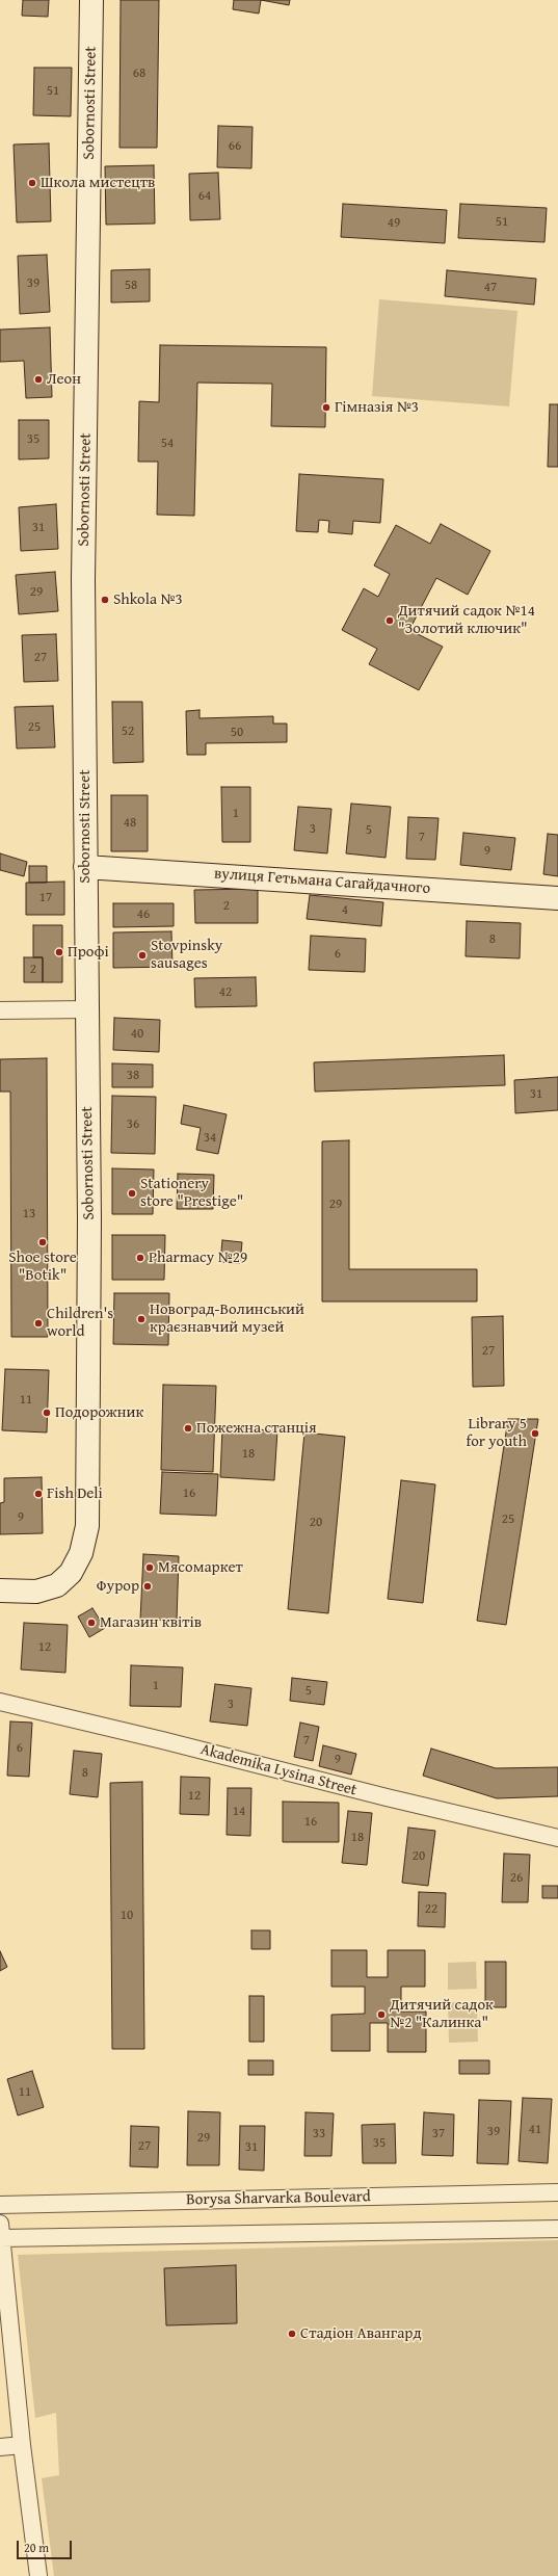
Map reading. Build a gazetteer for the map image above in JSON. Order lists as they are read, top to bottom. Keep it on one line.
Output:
{"streets":{"street":["Sobornosti Street","вулиця Гетьмана Сагайдачного","Akademika Lysina Street","Borysa Sharvarka Boulevard"]},"crossings":[["Sobornosti Street","вулиця Гетьмана Сагайдачного"]],"places":["Школа мистецтв","Леон","Гімназія №3","Shkola №3","Дитячий садок №14 \"Золотий ключик\"","Профі","Stovpinsky sausages","Stationery store \"Prestige\"","Shoe store \"Botik\"","Pharmacy №29","Новоград-Волинський краєзнавчий музей","Children's world","Подорожник","Пожежна станція","Library 5 for youth","Fish Deli","Мясомаркет","Фурор","Магазин квітів","Дитячий садок №2 \"Калинка\"","Стадіон Авангард"],"house_numbers":["68","51","66","64","51","49","39","58","47","35","54","31","29","27","25","52","50","1","48","3","5","7","9","17","2","4","46","8","6","2","42","40","38","31","36","34","29","13","27","11","18","16","9","25","20","12","1","5","3","7","6","9","8","12","14","16","18","20","26","22","10","11","41","39","33","37","29","35","27","31"],"scale_bar":"20 m"}
